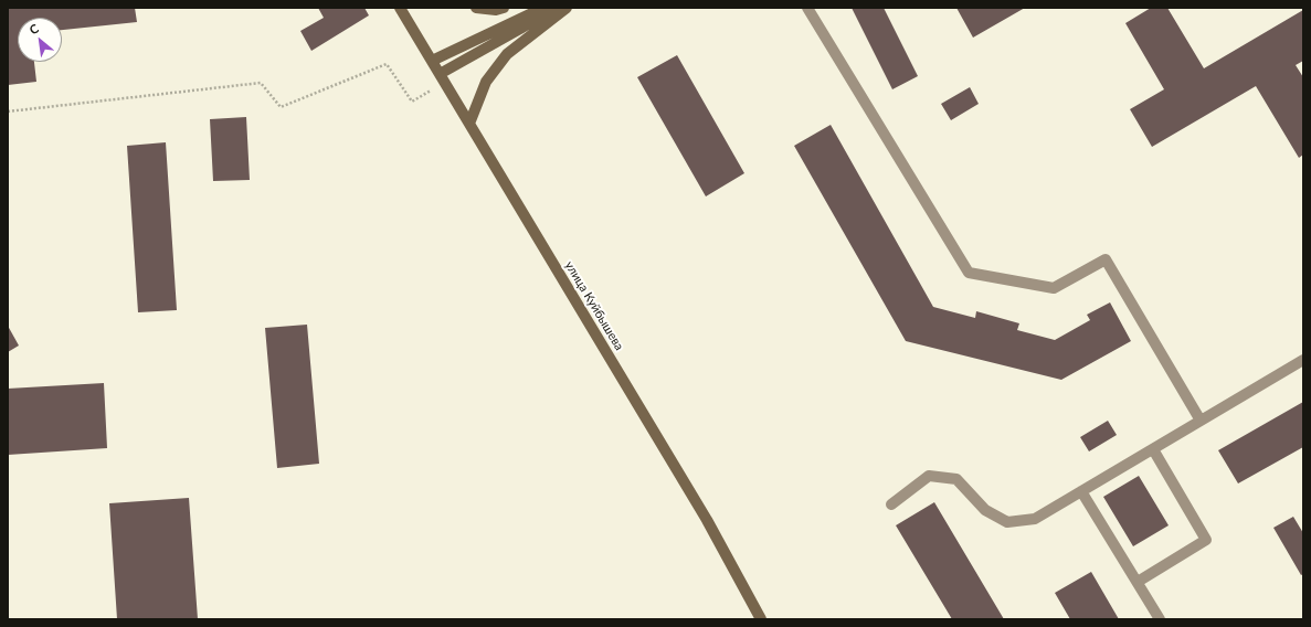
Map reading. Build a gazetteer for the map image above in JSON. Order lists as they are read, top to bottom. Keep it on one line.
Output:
{"streets":{"main road":["улица Куйбышева"]},"north":"top left"}
